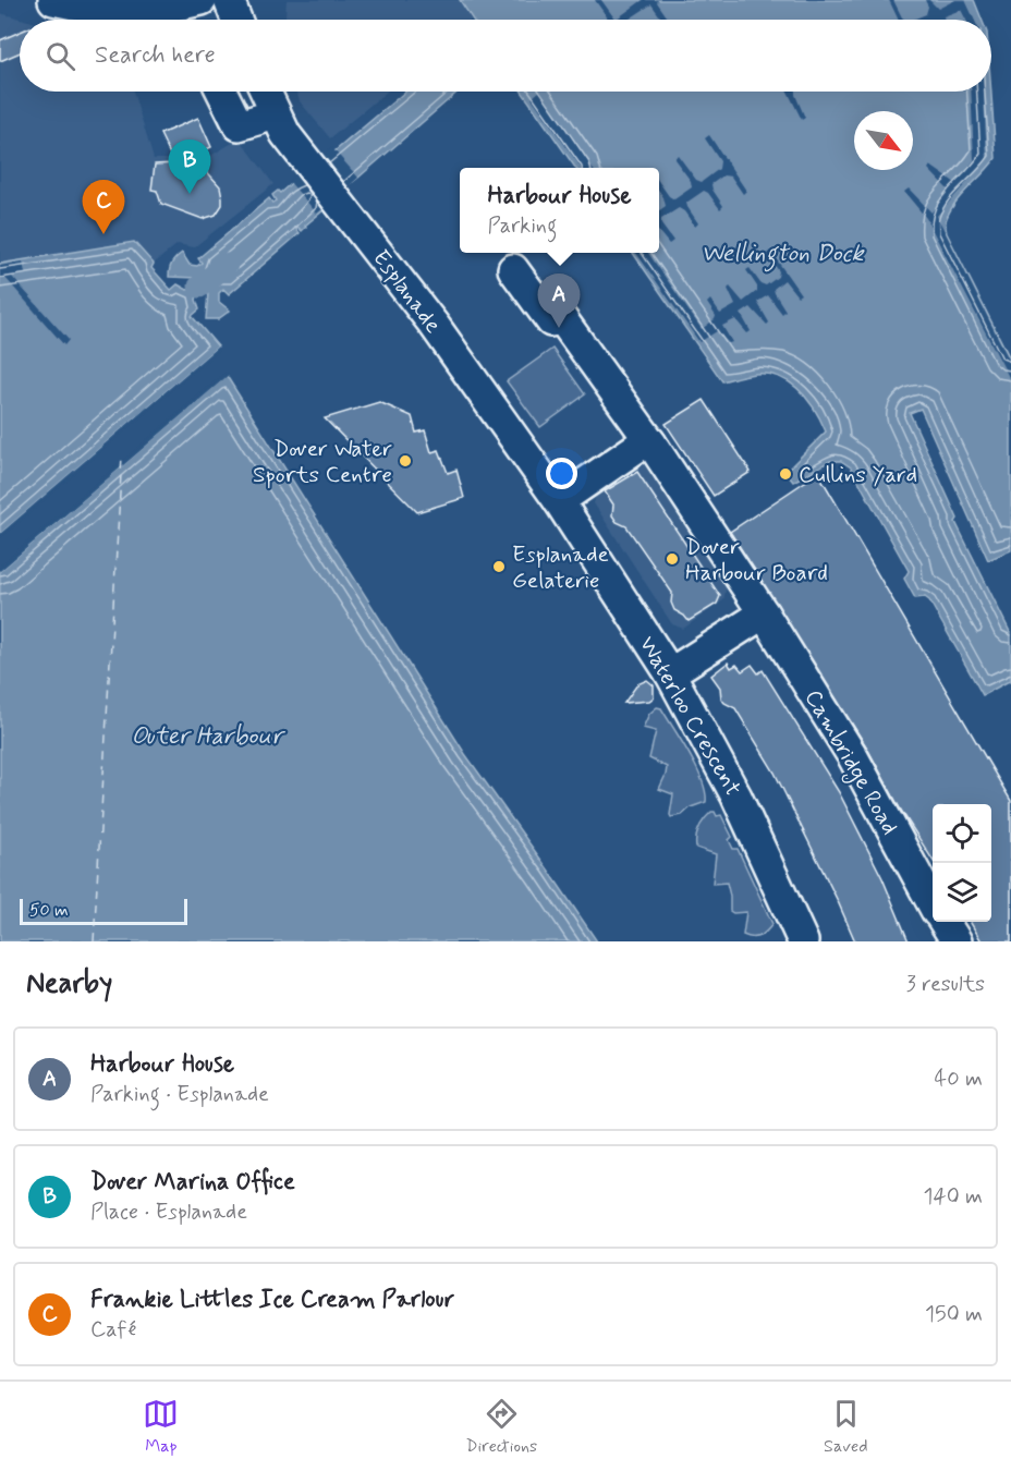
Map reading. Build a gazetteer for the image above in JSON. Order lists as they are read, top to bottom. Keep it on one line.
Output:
{"streets":{"street":["Esplanade","Waterloo Crescent","Cambridge Road"]},"crossings":[["Esplanade","Waterloo Crescent"]],"water":["Wellington Dock","Outer Harbour"],"places":["Dover Water Sports Centre","Cullins Yard","Dover Harbour Board","Esplanade Gelaterie"],"scale_bar":"50 m","north":"bottom right","page":{"search":"Search here","pins":["B","C","A"],"popup":["Harbour House","Parking"],"scale":"50 m","heading":["Nearby","3 results"],"list":[{"mark":"A","name":"Harbour House","note":"Parking · Esplanade","value":"40 m"},{"mark":"B","name":"Dover Marina Office","note":"Place · Esplanade","value":"140 m"},{"mark":"C","name":"Frankie Littles Ice Cream Parlour","note":"Café","value":"150 m"}],"nav":["Map","Directions","Saved"]}}
